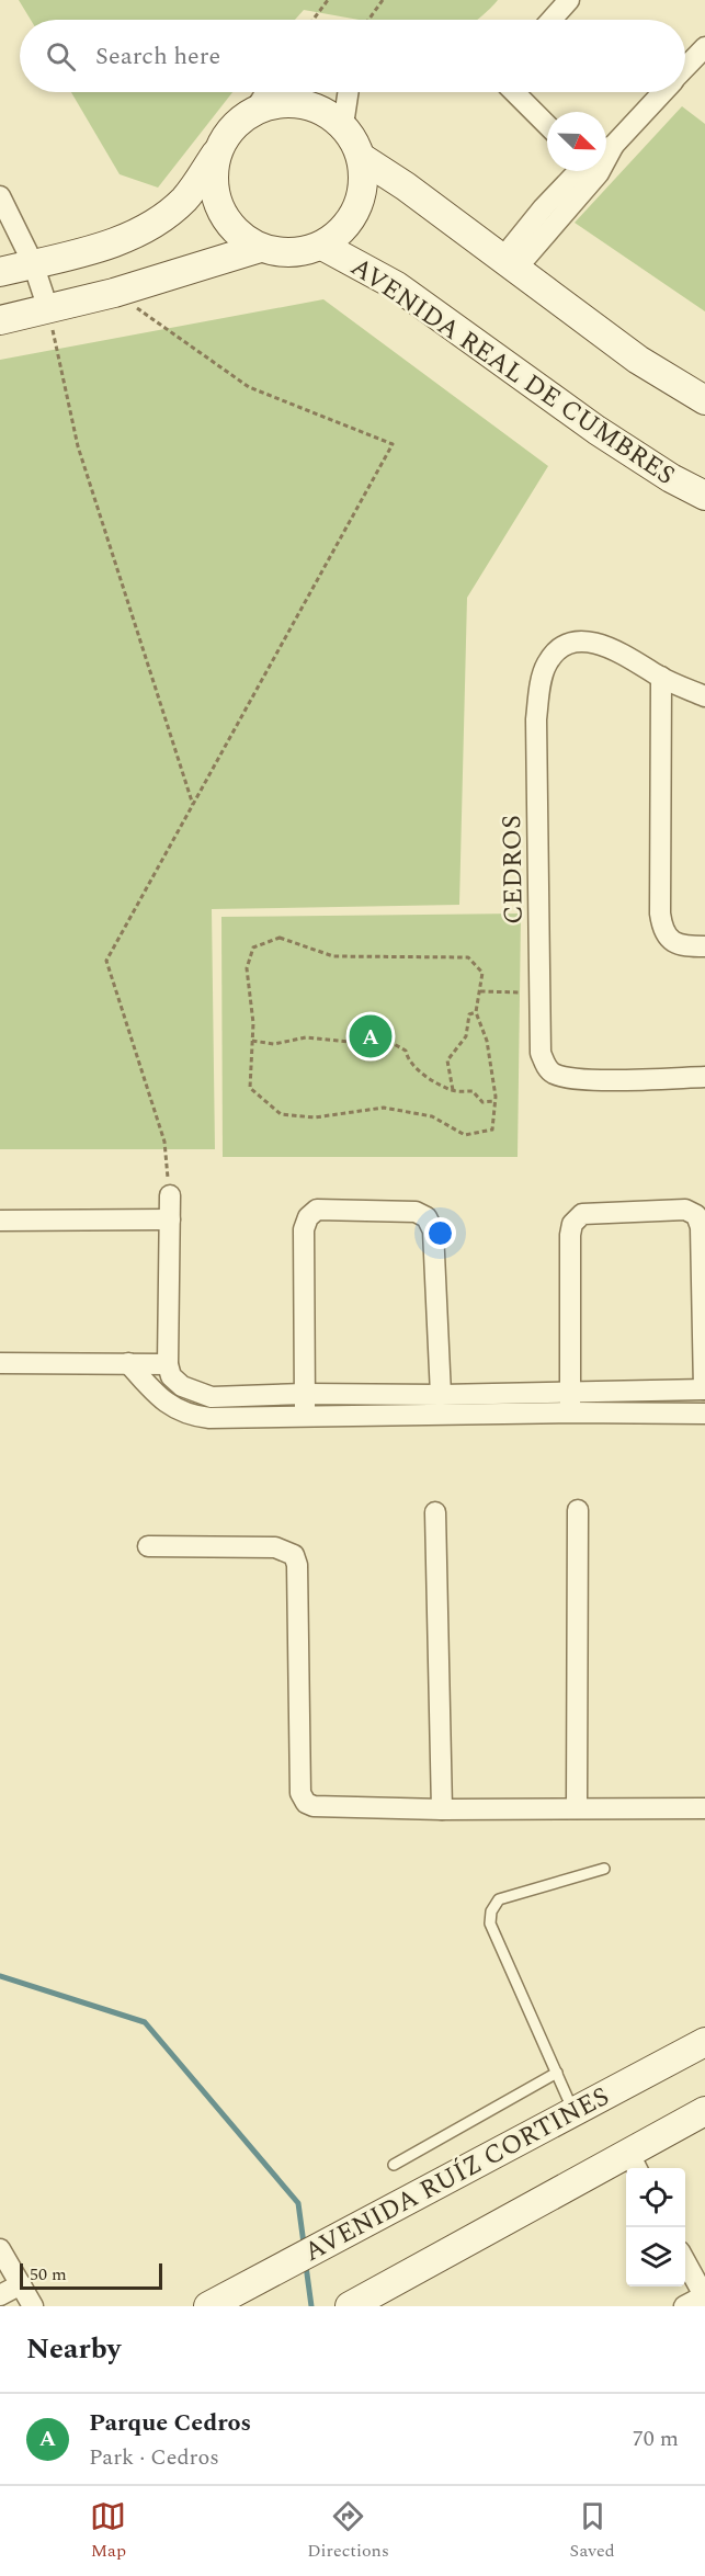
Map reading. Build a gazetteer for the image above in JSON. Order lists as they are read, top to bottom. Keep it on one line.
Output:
{"streets":{"street":["AVENIDA REAL DE CUMBRES","CEDROS","AVENIDA RUÍZ CORTINES"]},"scale_bar":"50 m","north":"bottom right","page":{"search":"Search here","pins":"A","scale":"50 m","heading":"Nearby","list":[{"mark":"A","name":"Parque Cedros","note":"Park · Cedros","value":"70 m"}],"nav":["Map","Directions","Saved"]}}
